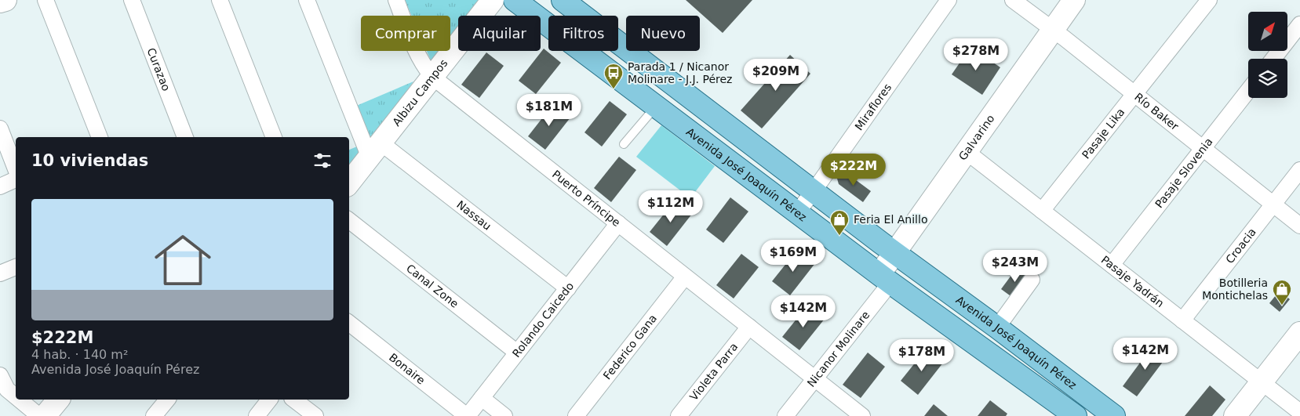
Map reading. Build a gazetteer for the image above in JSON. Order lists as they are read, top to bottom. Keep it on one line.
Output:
{"streets":{"main road":["Avenida José Joaquín Pérez"],"street":["Curazao","Albizu Campos","Miraflores","Río Baker","Pasaje Lika","Galvarino","Pasaje Slovenia","Puerto Príncipe","Nassau","Croacia","Pasaje Yadrán","Canal Zone","Rolando Caicedo","Federico Gana","Nicanor Molinare","Bonaire","Violeta Parra"]},"crossings":[["Albizu Campos","Puerto Príncipe"],["Albizu Campos","Nassau"],["Miraflores","Avenida José Joaquín Pérez"],["Río Baker","Pasaje Lika"],["Río Baker","Galvarino"],["Río Baker","Pasaje Slovenia"],["Río Baker","Croacia"],["Pasaje Lika","Pasaje Yadrán"],["Galvarino","Avenida José Joaquín Pérez"],["Galvarino","Pasaje Yadrán"],["Galvarino","Nicanor Molinare"],["Pasaje Slovenia","Pasaje Yadrán"],["Avenida José Joaquín Pérez","Nicanor Molinare"],["Puerto Príncipe","Rolando Caicedo"],["Puerto Príncipe","Federico Gana"],["Puerto Príncipe","Nicanor Molinare"],["Puerto Príncipe","Violeta Parra"],["Nassau","Rolando Caicedo"],["Croacia","Pasaje Yadrán"],["Canal Zone","Rolando Caicedo"],["Rolando Caicedo","Bonaire"]],"places":{"bus stop":["Parada 1 / Nicanor Molinare - J.J. Pérez"],"shop":["Feria El Anillo","Botilleria Montichelas"]},"north":"top right","page":{"chip":["Comprar","Alquilar","Filtros","Nuevo"],"price":["$278M","$209M","$181M","$222M","$112M","$169M","$243M","$142M","$142M","$178M"],"heading":"10 viviendas","list":[{"name":"$222M","note":"4 hab. · 140 m² · Avenida José Joaquín Pérez"}]}}
